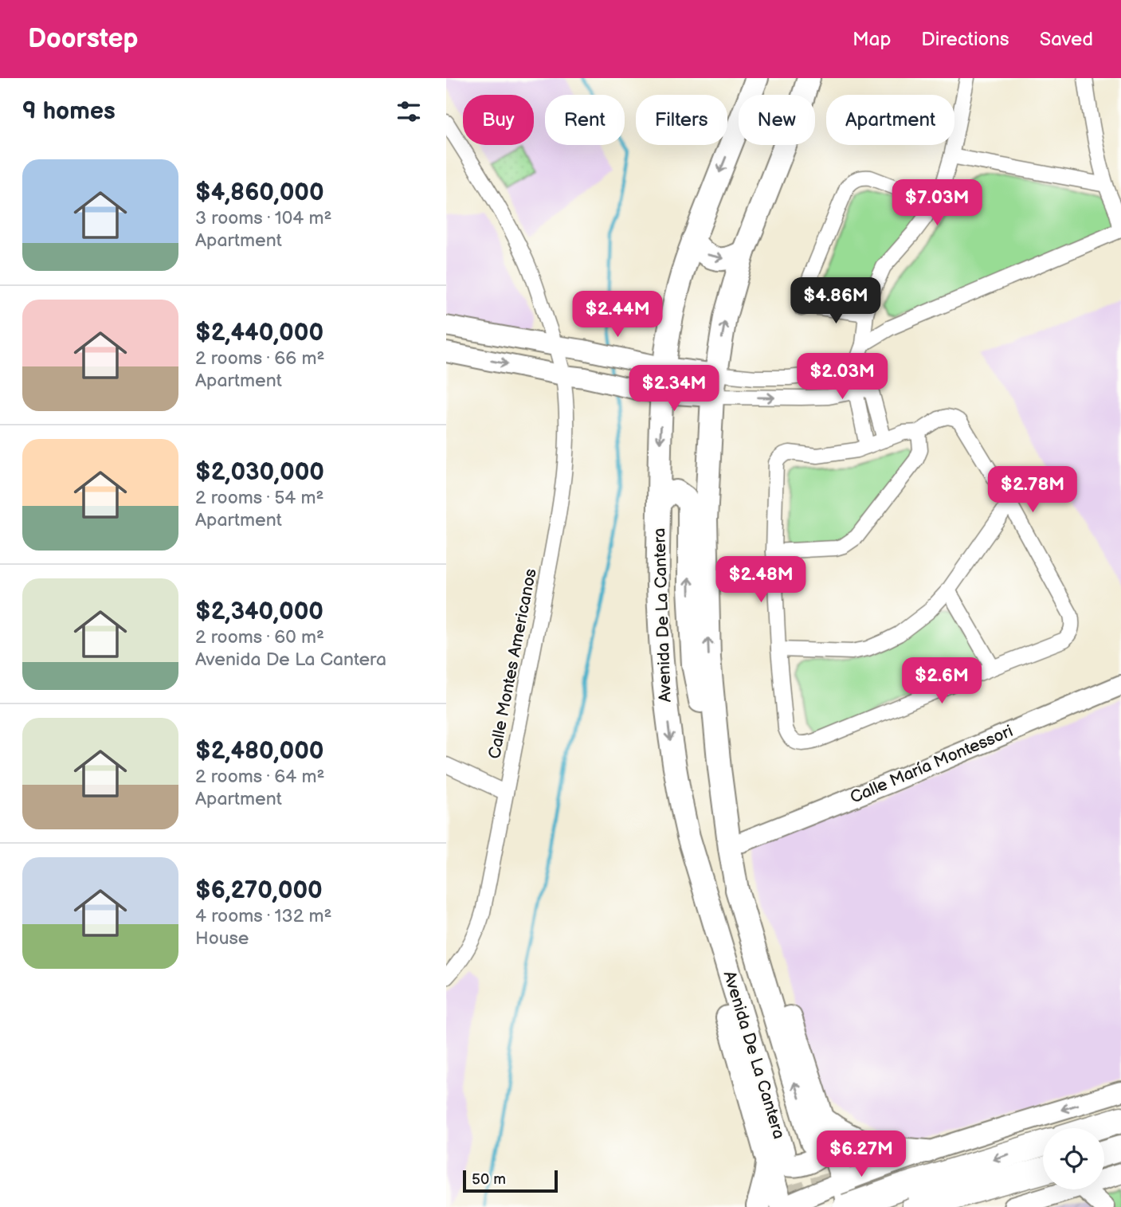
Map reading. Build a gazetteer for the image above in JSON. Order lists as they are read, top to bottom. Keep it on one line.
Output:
{"streets":{"main road":["Avenida De La Cantera","Calle María Montessori"],"street":["Calle Montes Americanos"]},"scale_bar":"50 m","page":{"header":"Doorstep","nav":["Map","Directions","Saved"],"heading":"9 homes","chip":["Buy","Rent","Filters","New","Apartment"],"list":[{"name":"$4,860,000","note":"3 rooms · 104 m² · Apartment"},{"name":"$2,440,000","note":"2 rooms · 66 m² · Apartment"},{"name":"$2,030,000","note":"2 rooms · 54 m² · Apartment"},{"name":"$2,340,000","note":"2 rooms · 60 m² · Avenida De La Cantera"},{"name":"$2,480,000","note":"2 rooms · 64 m² · Apartment"},{"name":"$6,270,000","note":"4 rooms · 132 m² · House"}],"price":["$7.03M","$4.86M","$2.44M","$2.03M","$2.34M","$2.78M","$2.48M","$2.6M","$6.27M"],"scale":"50 m"}}
